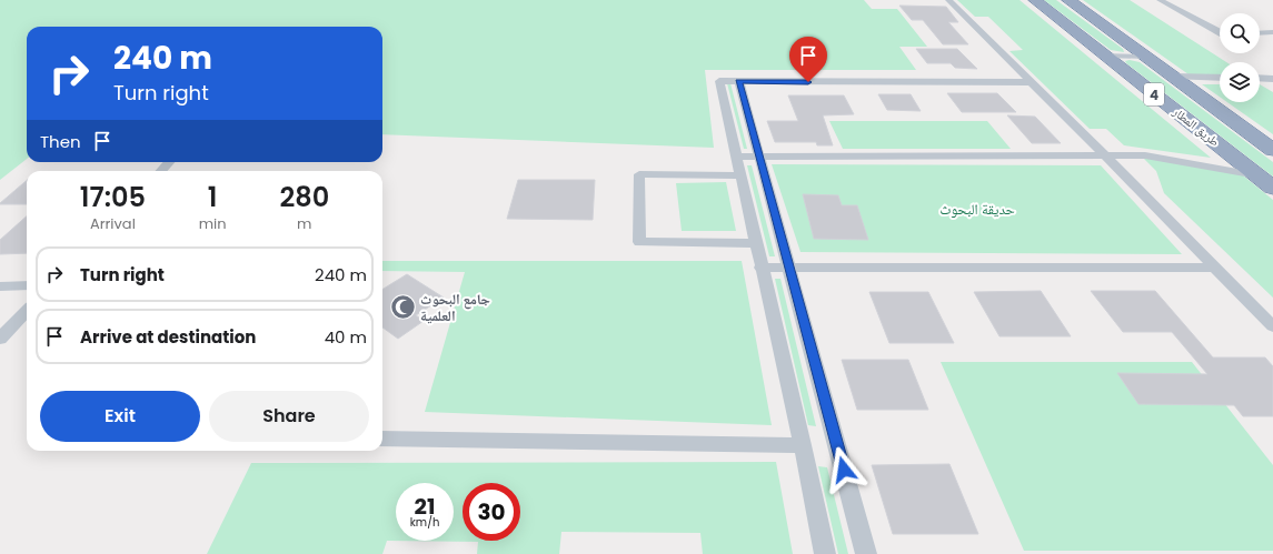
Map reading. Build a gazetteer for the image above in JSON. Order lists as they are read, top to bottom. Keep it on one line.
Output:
{"streets":{"highway":["4","طريق المطار"]},"parks":["حديقة البحوث"],"places":{"mosque":["جامع البحوث العلمية"]},"page":{"turn":["240 m","Turn right"],"then":"Then","eta":["17:05","Arrival","1","min","280","m"],"list":[{"name":"Turn right","value":"240 m"},{"name":"Arrive at destination","value":"40 m"}],"buttons":["Exit","Share"],"speed":"21 km/h","limit":"30"}}
